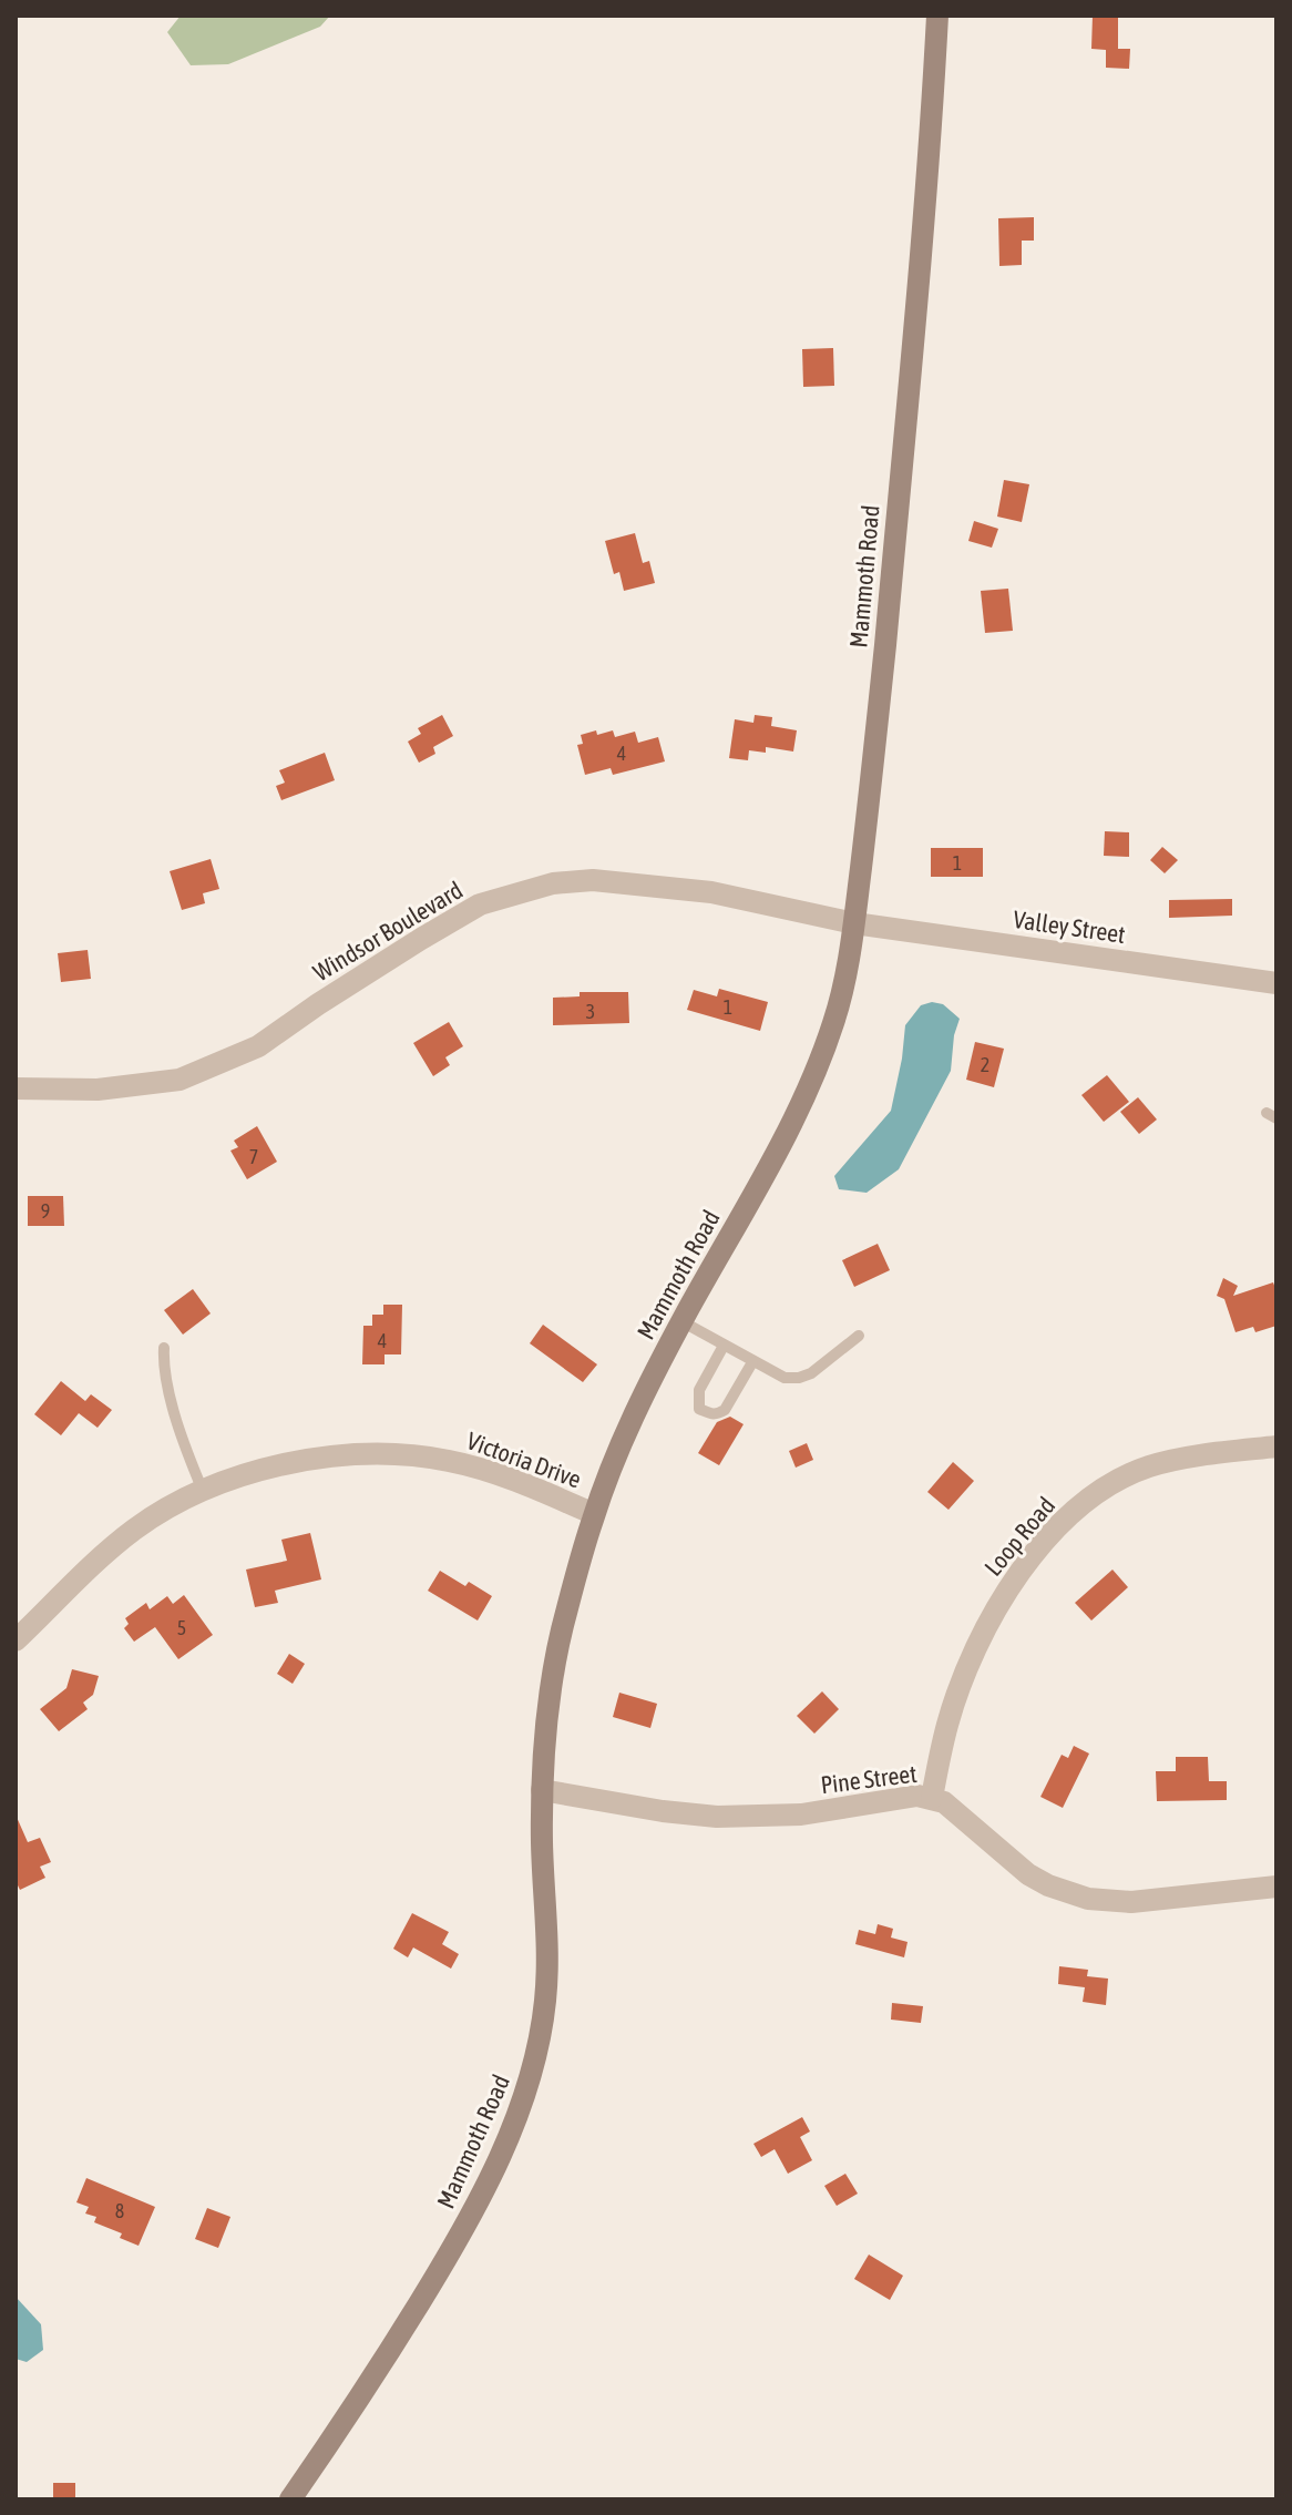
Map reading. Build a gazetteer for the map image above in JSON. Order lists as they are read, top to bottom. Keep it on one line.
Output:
{"streets":{"main road":["Mammoth Road"],"street":["Valley Street","Windsor Boulevard","Victoria Drive","Loop Road","Pine Street"]},"crossings":[["Mammoth Road","Valley Street"],["Mammoth Road","Windsor Boulevard"],["Mammoth Road","Victoria Drive"],["Mammoth Road","Pine Street"],["Valley Street","Windsor Boulevard"],["Loop Road","Pine Street"]],"house_numbers":["4","1","1","3","2","7","9","4","5","8"]}
